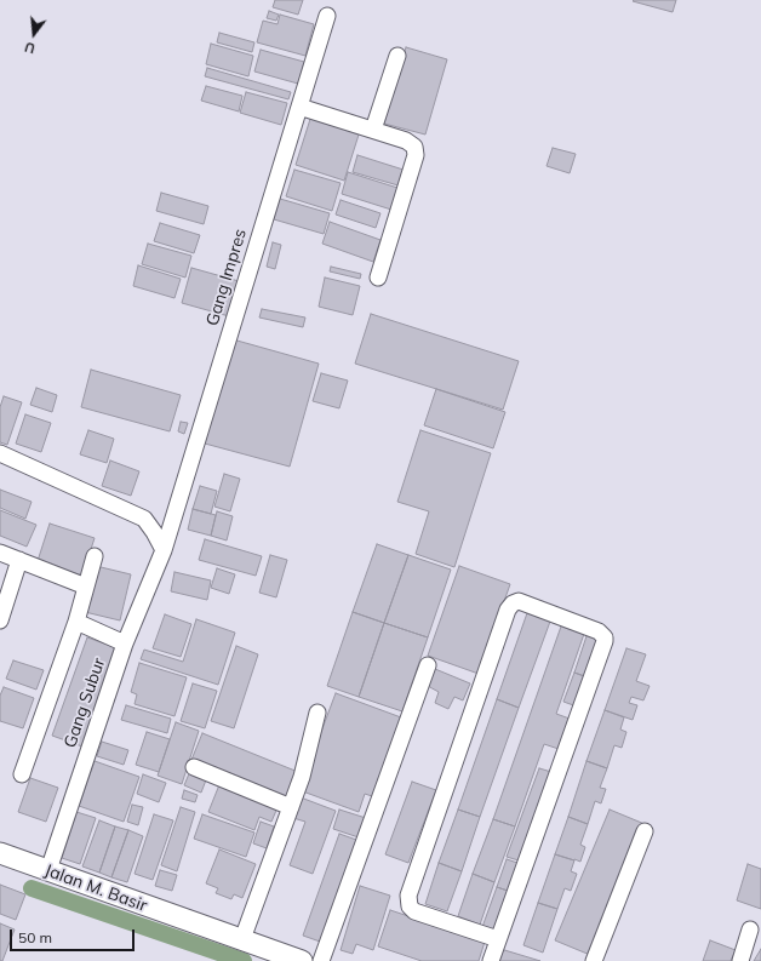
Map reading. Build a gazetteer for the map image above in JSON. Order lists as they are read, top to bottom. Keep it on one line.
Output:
{"streets":{"main road":["Jalan M. Basir"],"street":["Gang Impres","Gang Subur"]},"crossings":[["Gang Impres","Gang Subur"],["Gang Subur","Jalan M. Basir"]],"scale_bar":"50 m","north":"bottom"}
